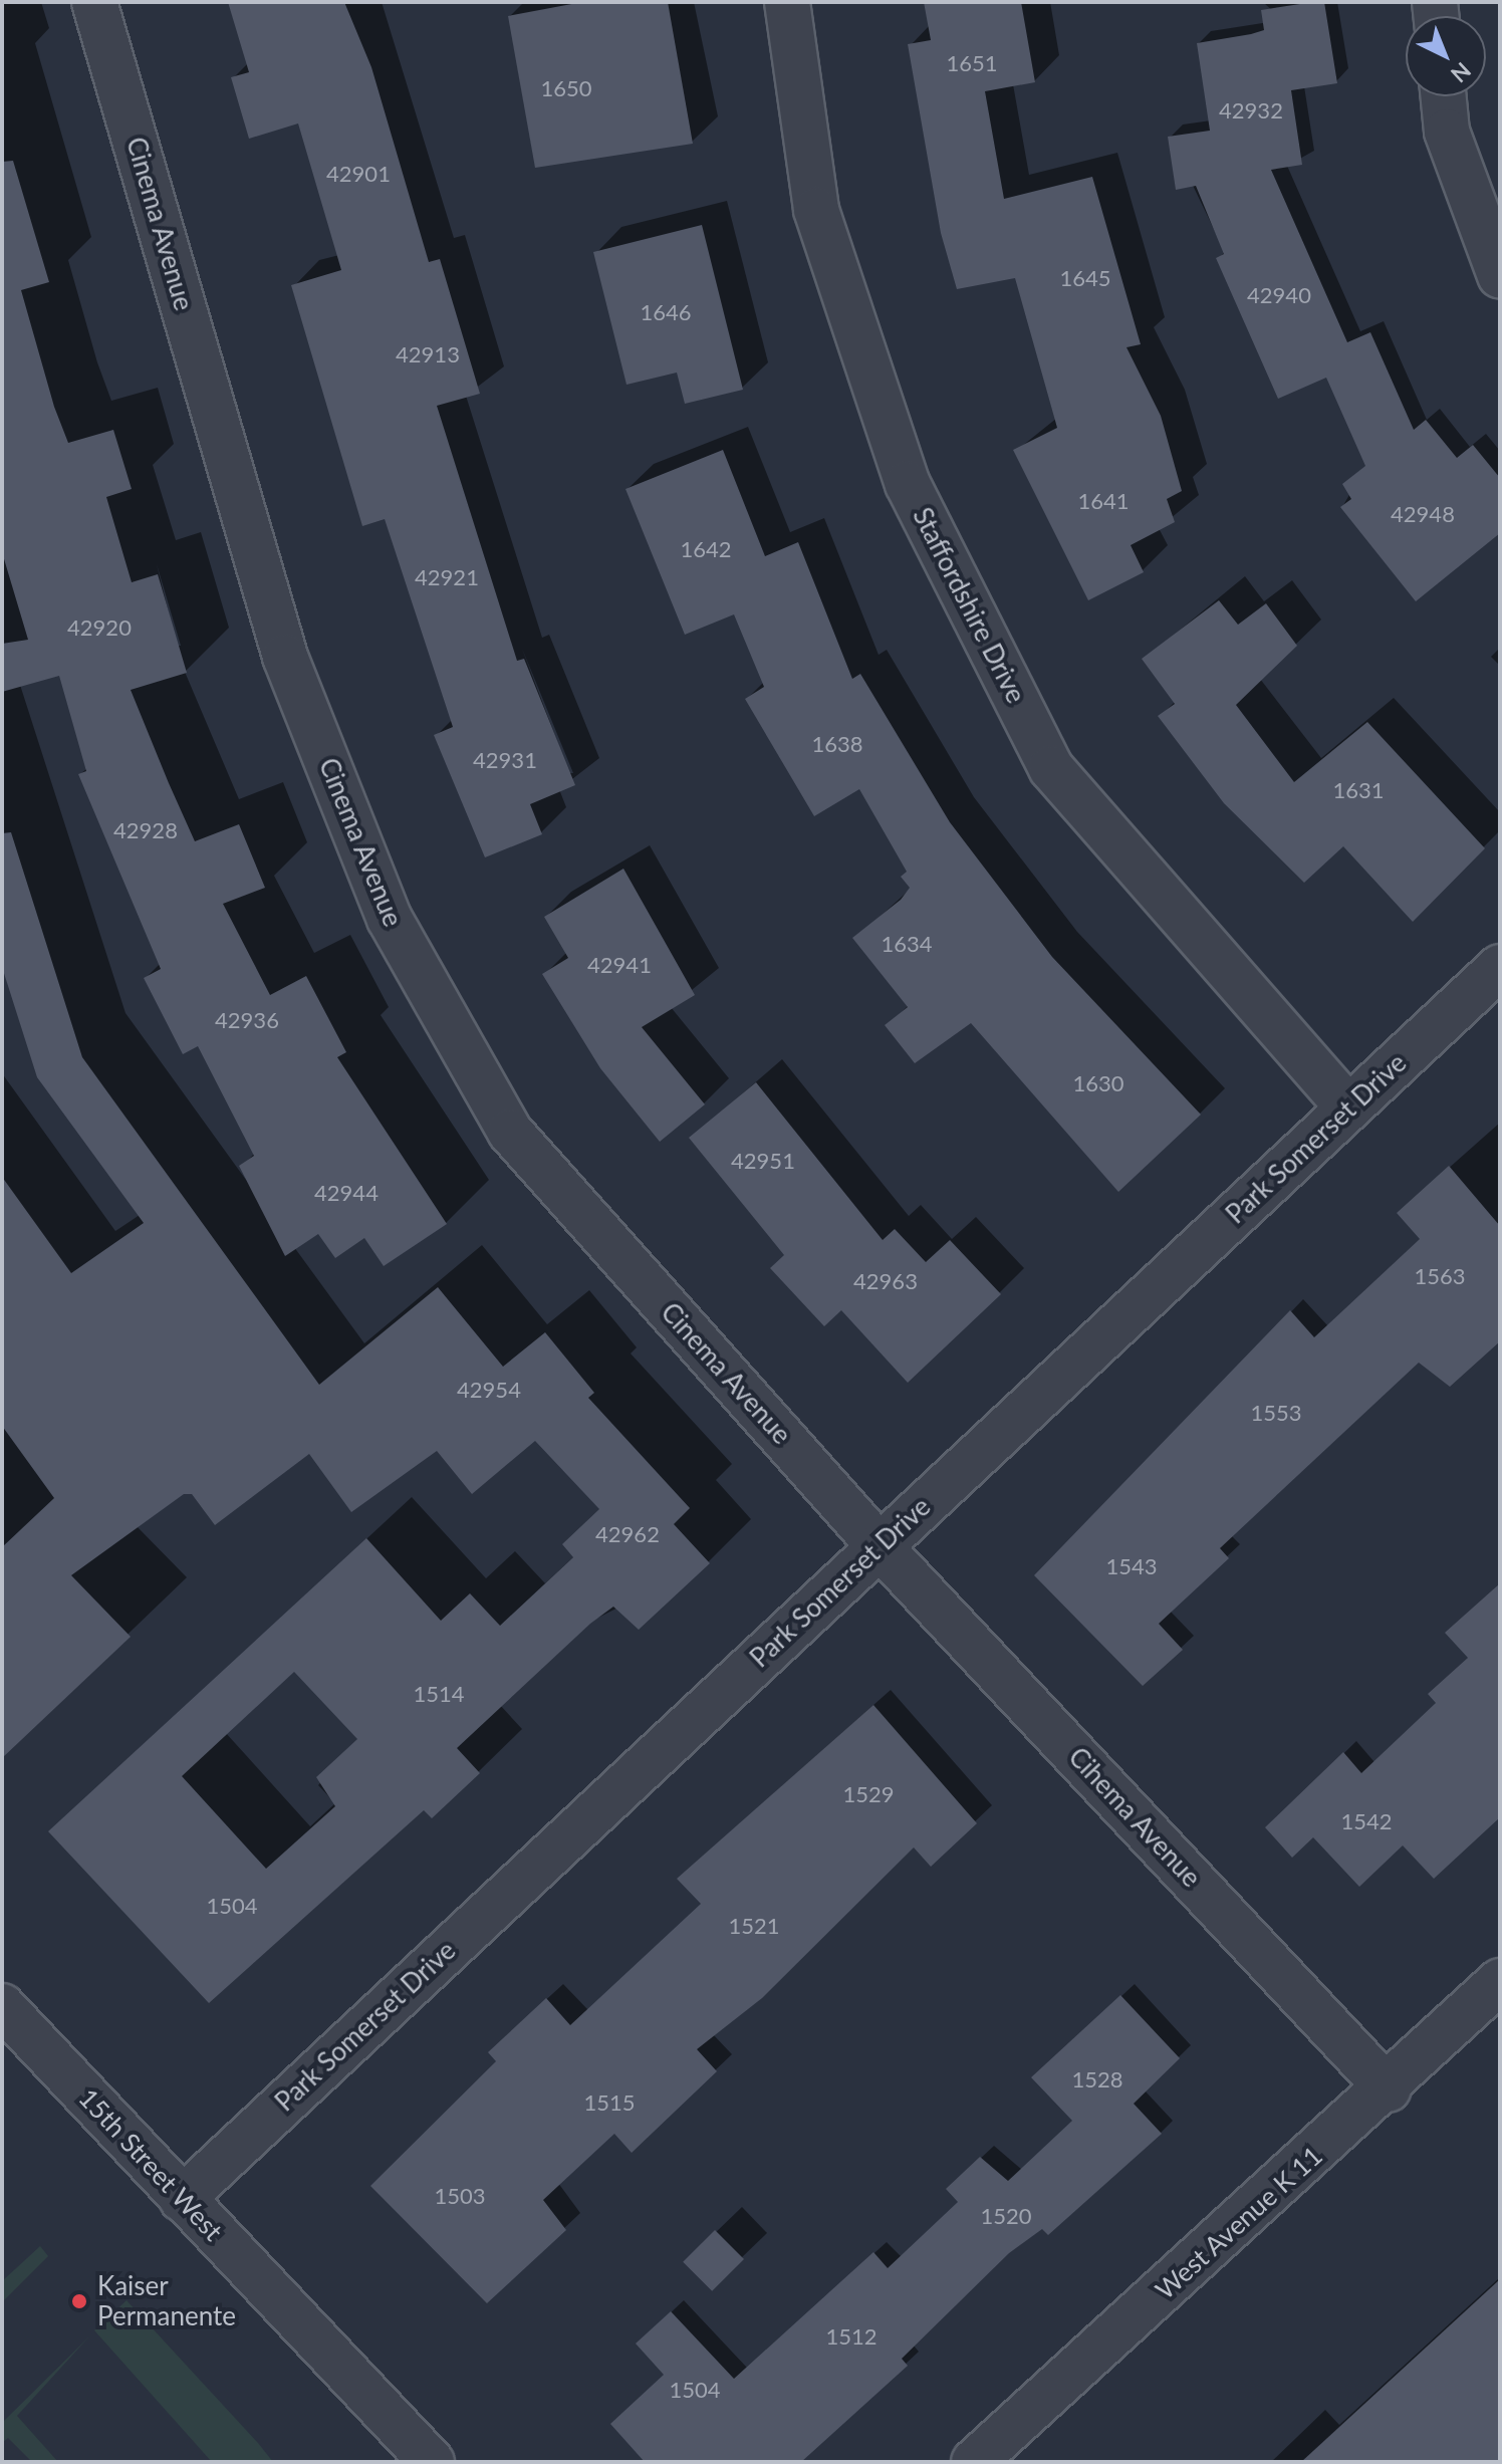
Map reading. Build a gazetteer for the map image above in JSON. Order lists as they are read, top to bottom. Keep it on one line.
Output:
{"streets":{"street":["Cinema Avenue","Staffordshire Drive","Park Somerset Drive","Cihema Avenue","15th Street West","West Avenue K 11"]},"crossings":[["Cinema Avenue","Park Somerset Drive"],["Cinema Avenue","Cihema Avenue"],["Staffordshire Drive","Park Somerset Drive"],["Park Somerset Drive","Cihema Avenue"],["Park Somerset Drive","15th Street West"],["Cihema Avenue","West Avenue K 11"]],"places":["Kaiser Permanente"],"house_numbers":["1651","1650","42932","42901","1645","42940","1646","42913","1641","42948","1642","42921","42920","1638","42931","1631","42928","1634","42941","42936","1630","42951","42944","1563","42963","42954","1553","42962","1543","1514","1529","1542","1504","1521","1528","1515","1503","1520","1512","1504"],"north":"bottom right"}
